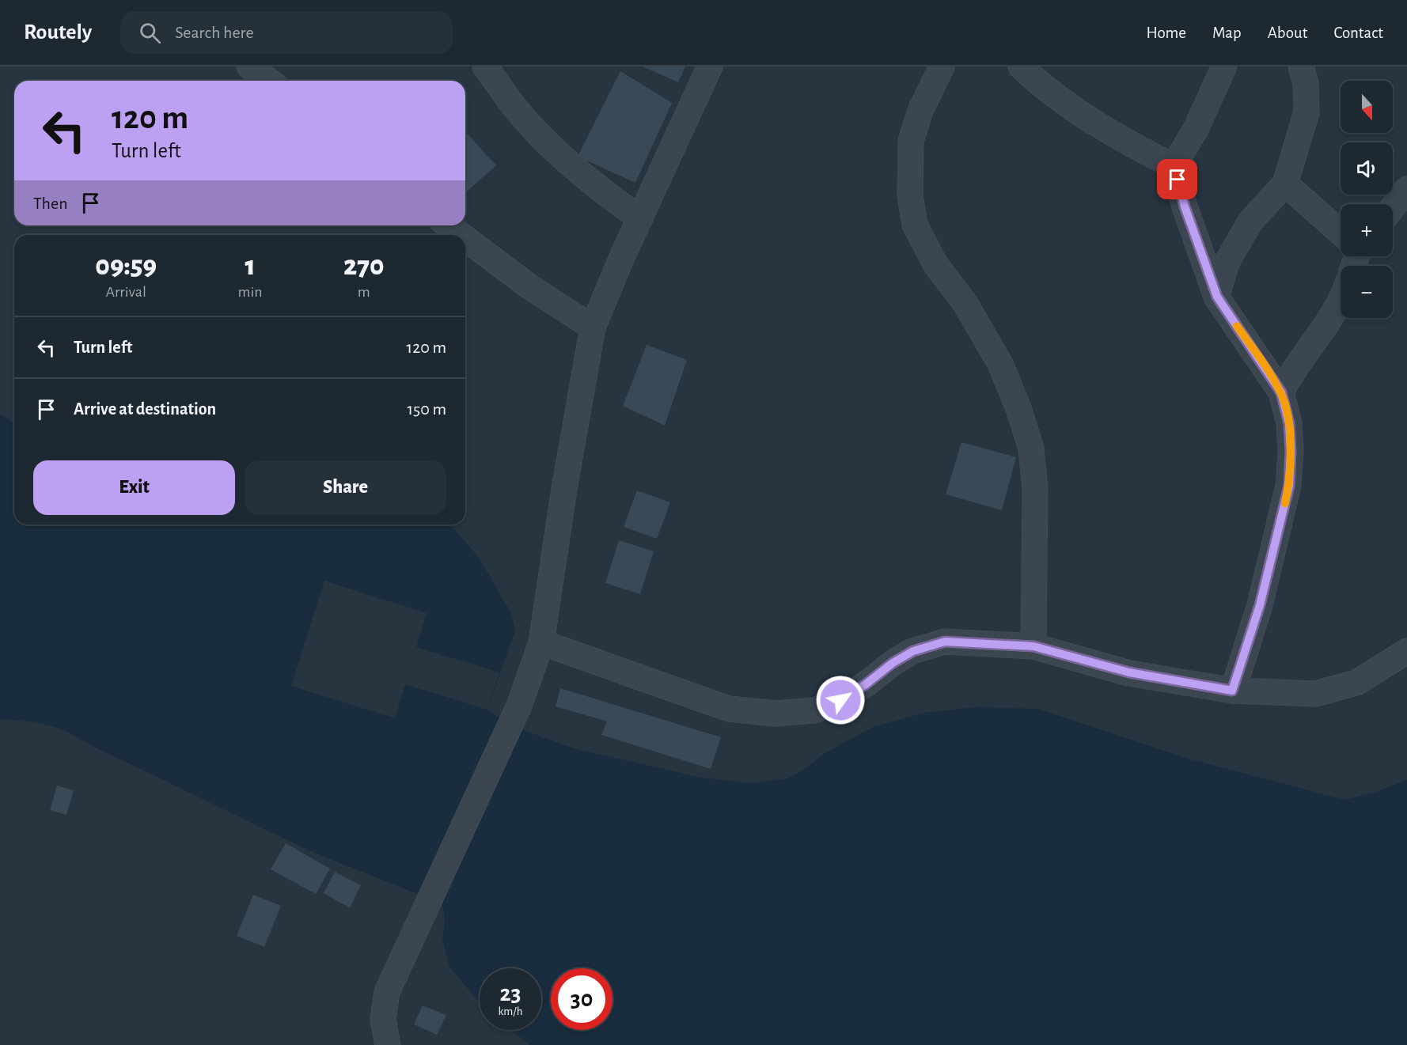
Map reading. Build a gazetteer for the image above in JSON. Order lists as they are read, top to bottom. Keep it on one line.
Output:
{"north":"bottom","page":{"header":"Routely","search":"Search here","nav":["Home","Map","About","Contact"],"map_buttons":["+","−"],"turn":["120 m","Turn left"],"then":"Then","eta":["09:59","Arrival","1","min","270","m"],"list":[{"name":"Turn left","value":"120 m"},{"name":"Arrive at destination","value":"150 m"}],"buttons":["Exit","Share"],"speed":"23 km/h","limit":"30"}}
